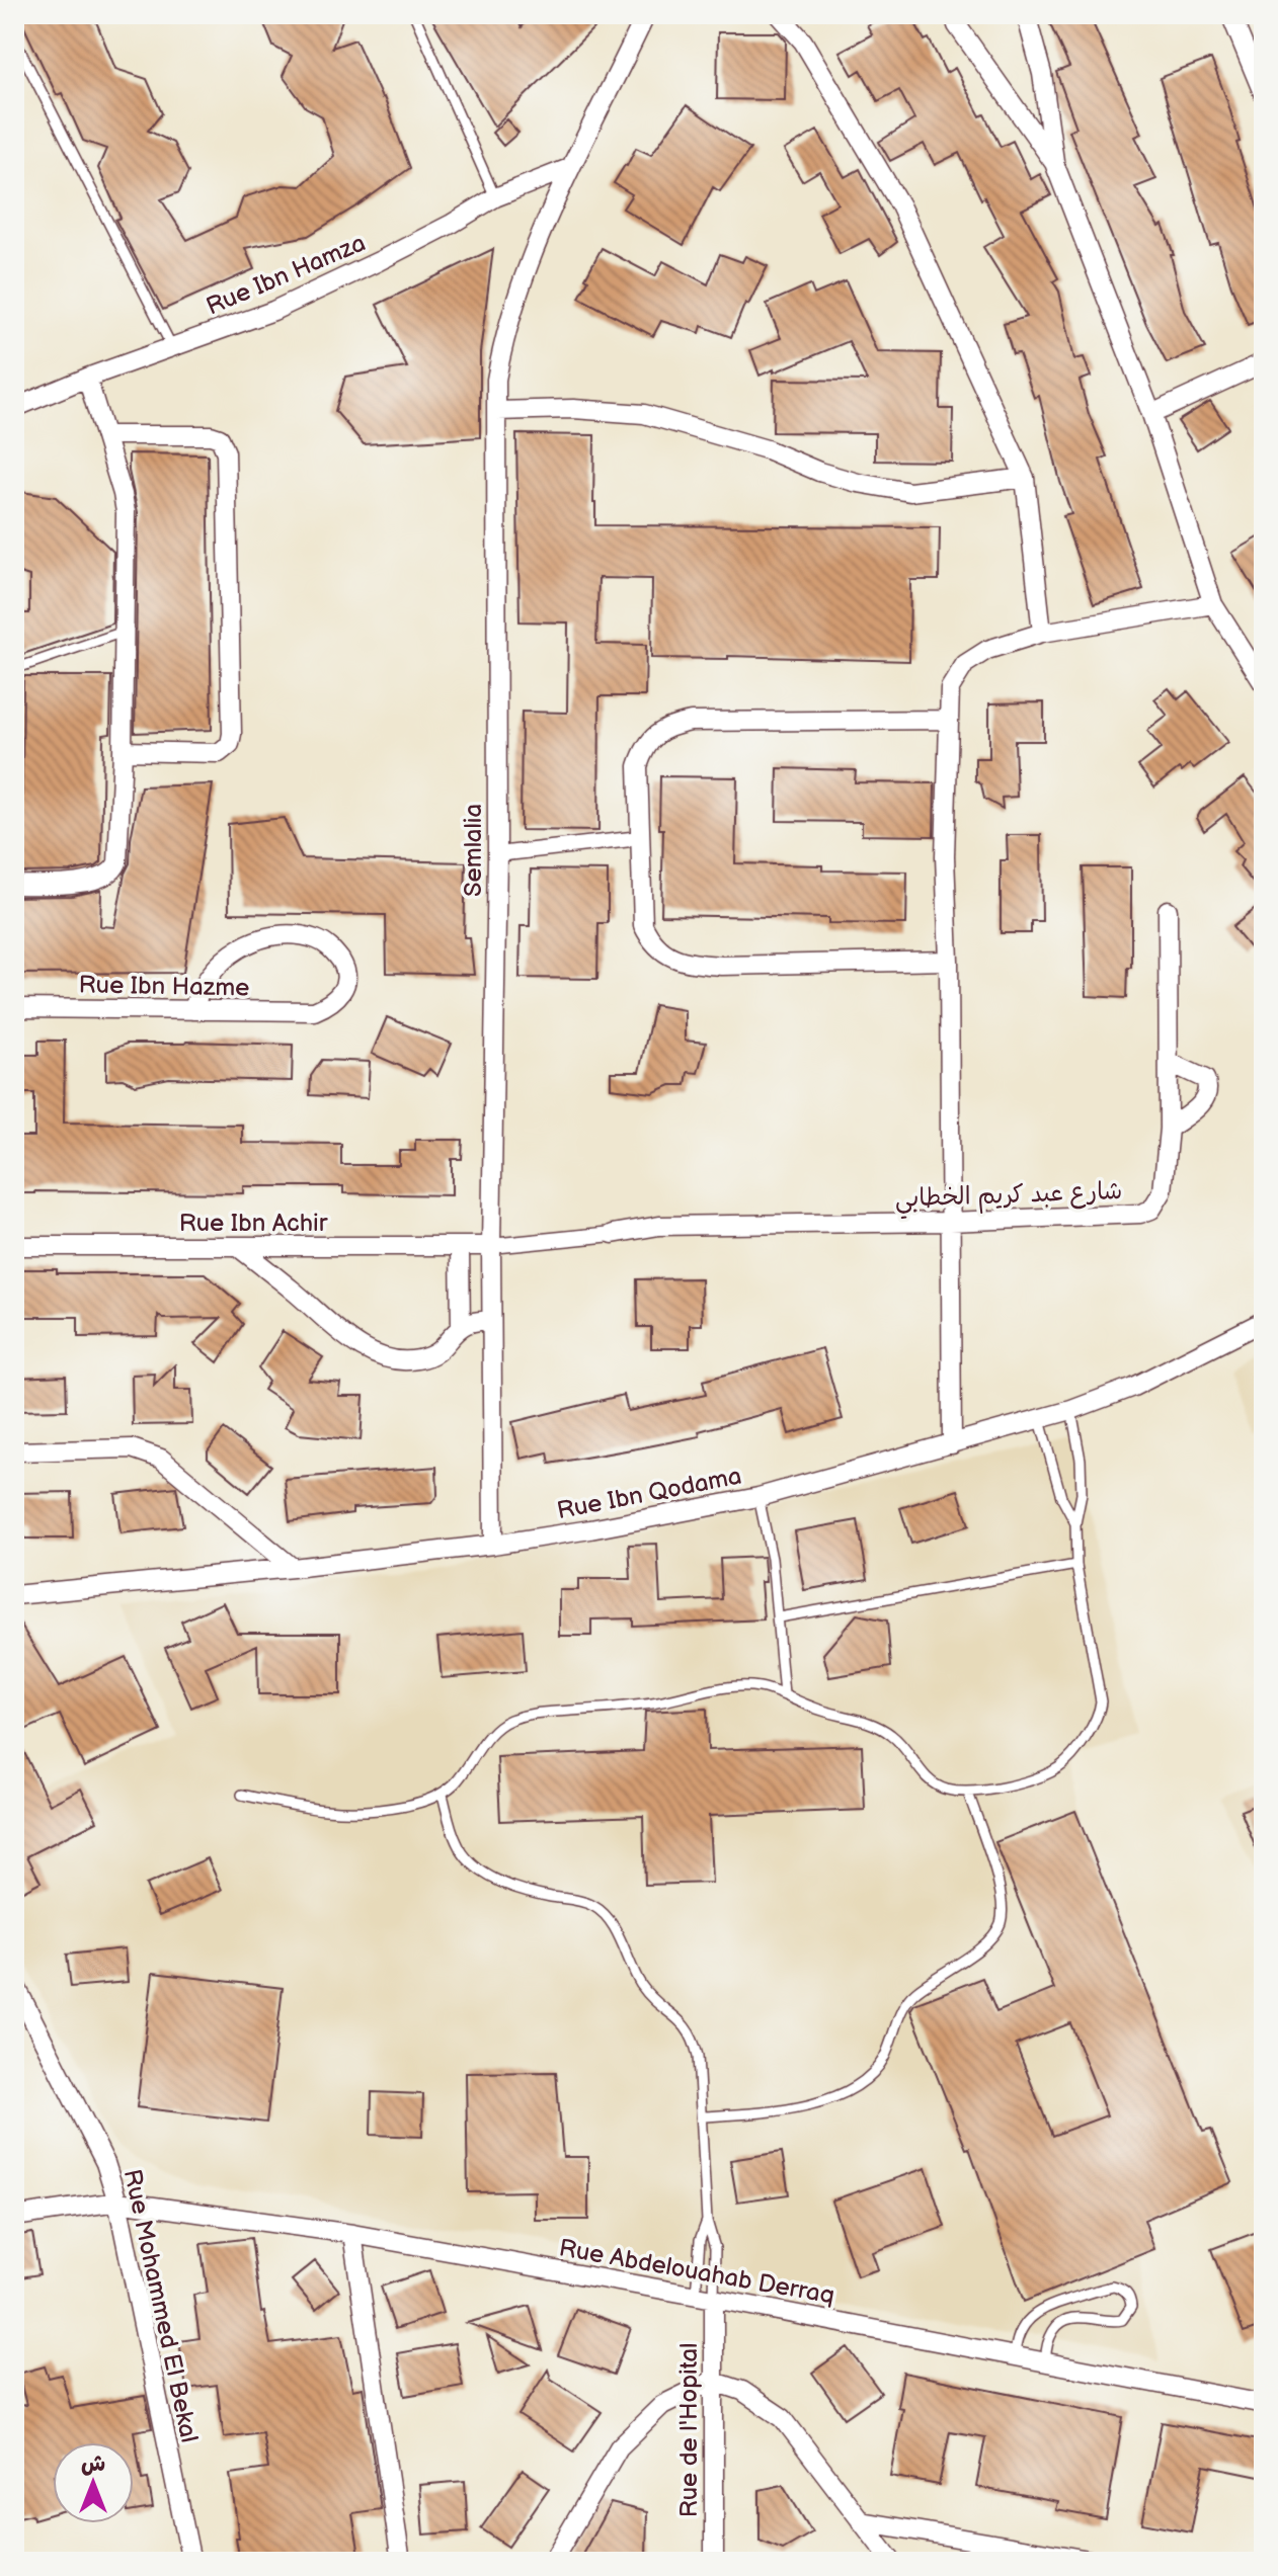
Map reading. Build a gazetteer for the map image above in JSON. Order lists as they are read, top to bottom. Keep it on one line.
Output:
{"streets":{"street":["Rue Ibn Hamza","Semlalia","Rue Ibn Hazme","شارع عبد كريم الخطابي","Rue Ibn Achir","Rue Ibn Qodama","Rue Abdelouahab Derraq","Rue Mohammed El Bekal","Rue de l'Hopital"]},"crossings":[["Rue Ibn Hamza","Semlalia"],["Semlalia","Rue Ibn Achir"],["Semlalia","Rue Ibn Qodama"],["Rue Abdelouahab Derraq","Rue Mohammed El Bekal"],["Rue Abdelouahab Derraq","Rue de l'Hopital"]],"north":"top"}
